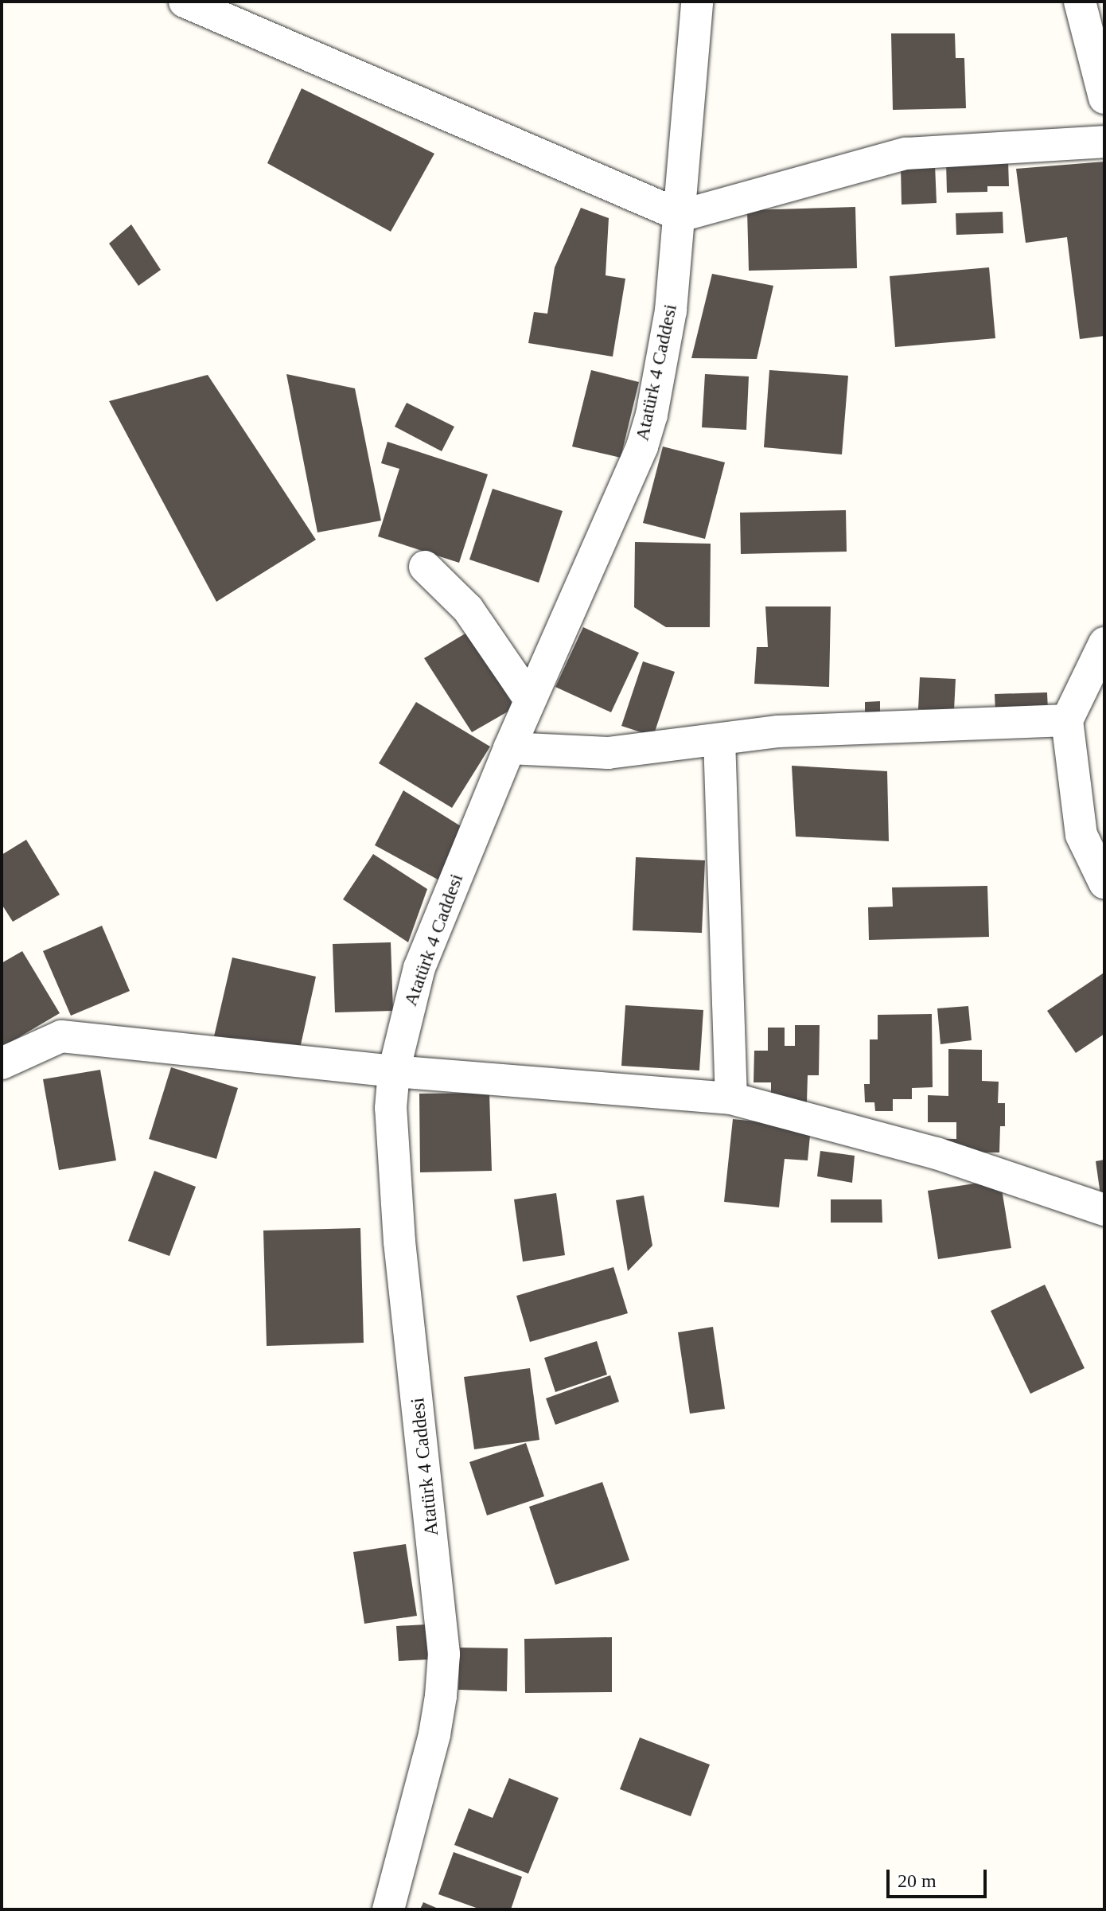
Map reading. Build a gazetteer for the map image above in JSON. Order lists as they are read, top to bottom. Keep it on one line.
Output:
{"streets":{"street":["Atatürk 4 Caddesi"]},"scale_bar":"20 m"}
